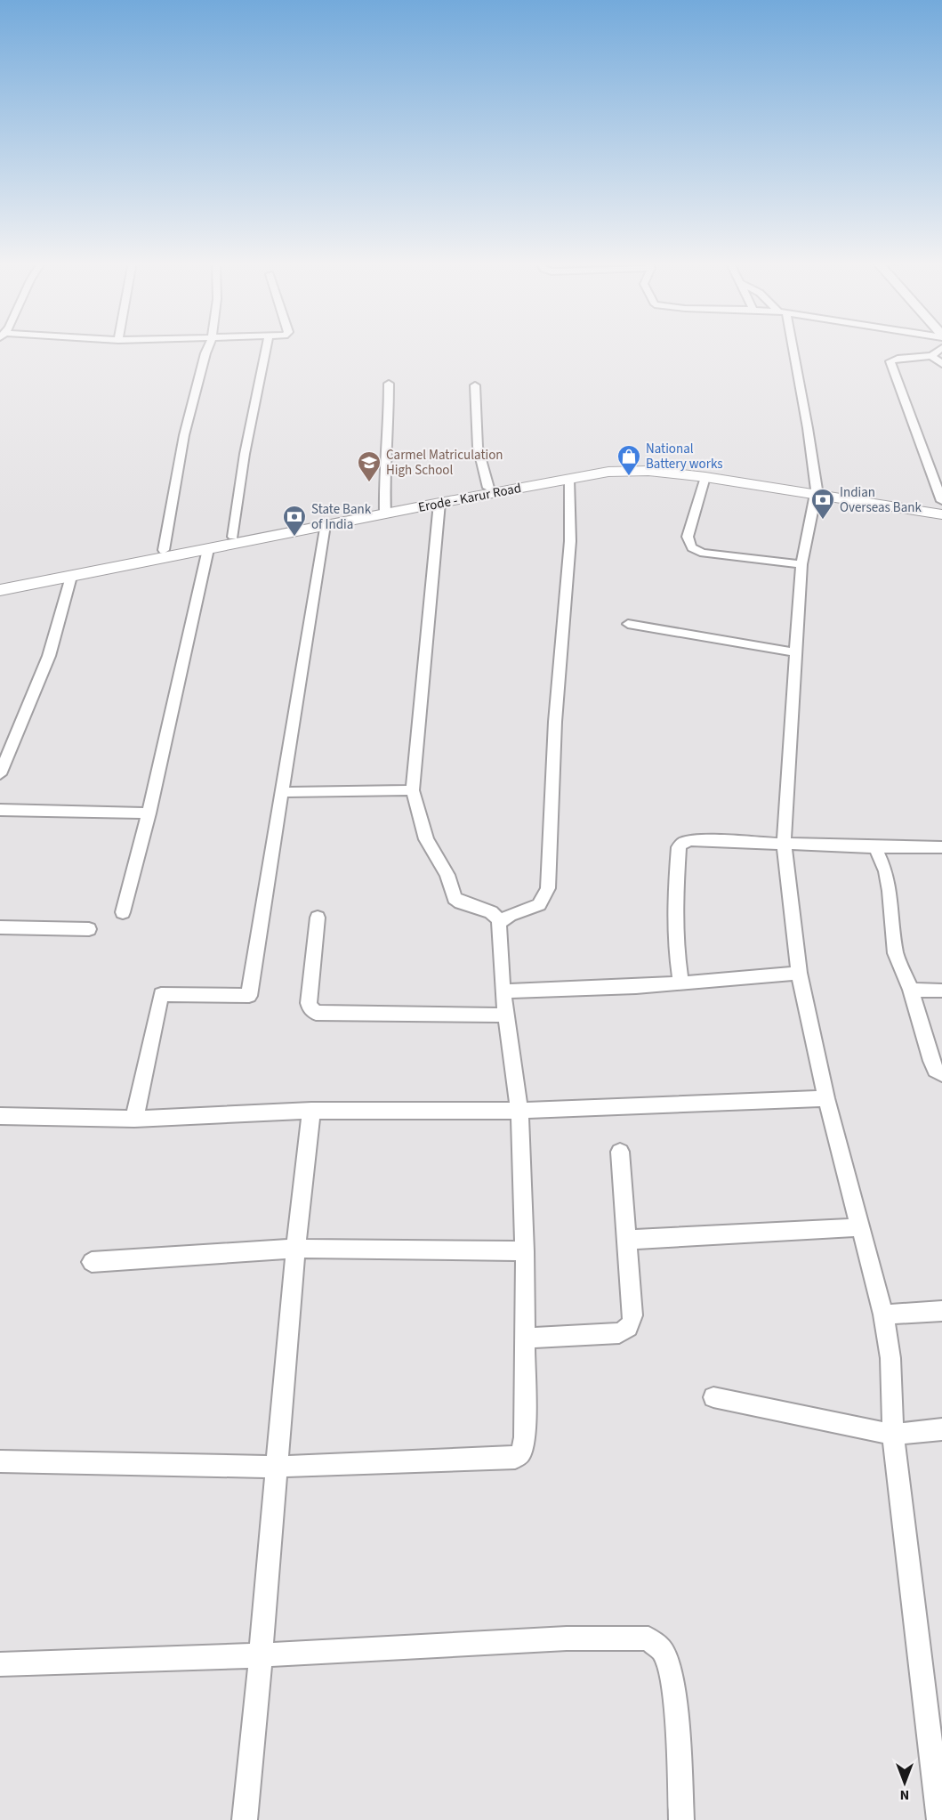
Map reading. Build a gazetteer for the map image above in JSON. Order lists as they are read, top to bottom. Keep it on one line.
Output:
{"streets":{"main road":["Erode - Karur Road"]},"places":{"shop":["National Battery works"],"school or university":["Carmel Matriculation High School"],"bank":["Indian Overseas Bank","State Bank of India"]},"north":"bottom"}
